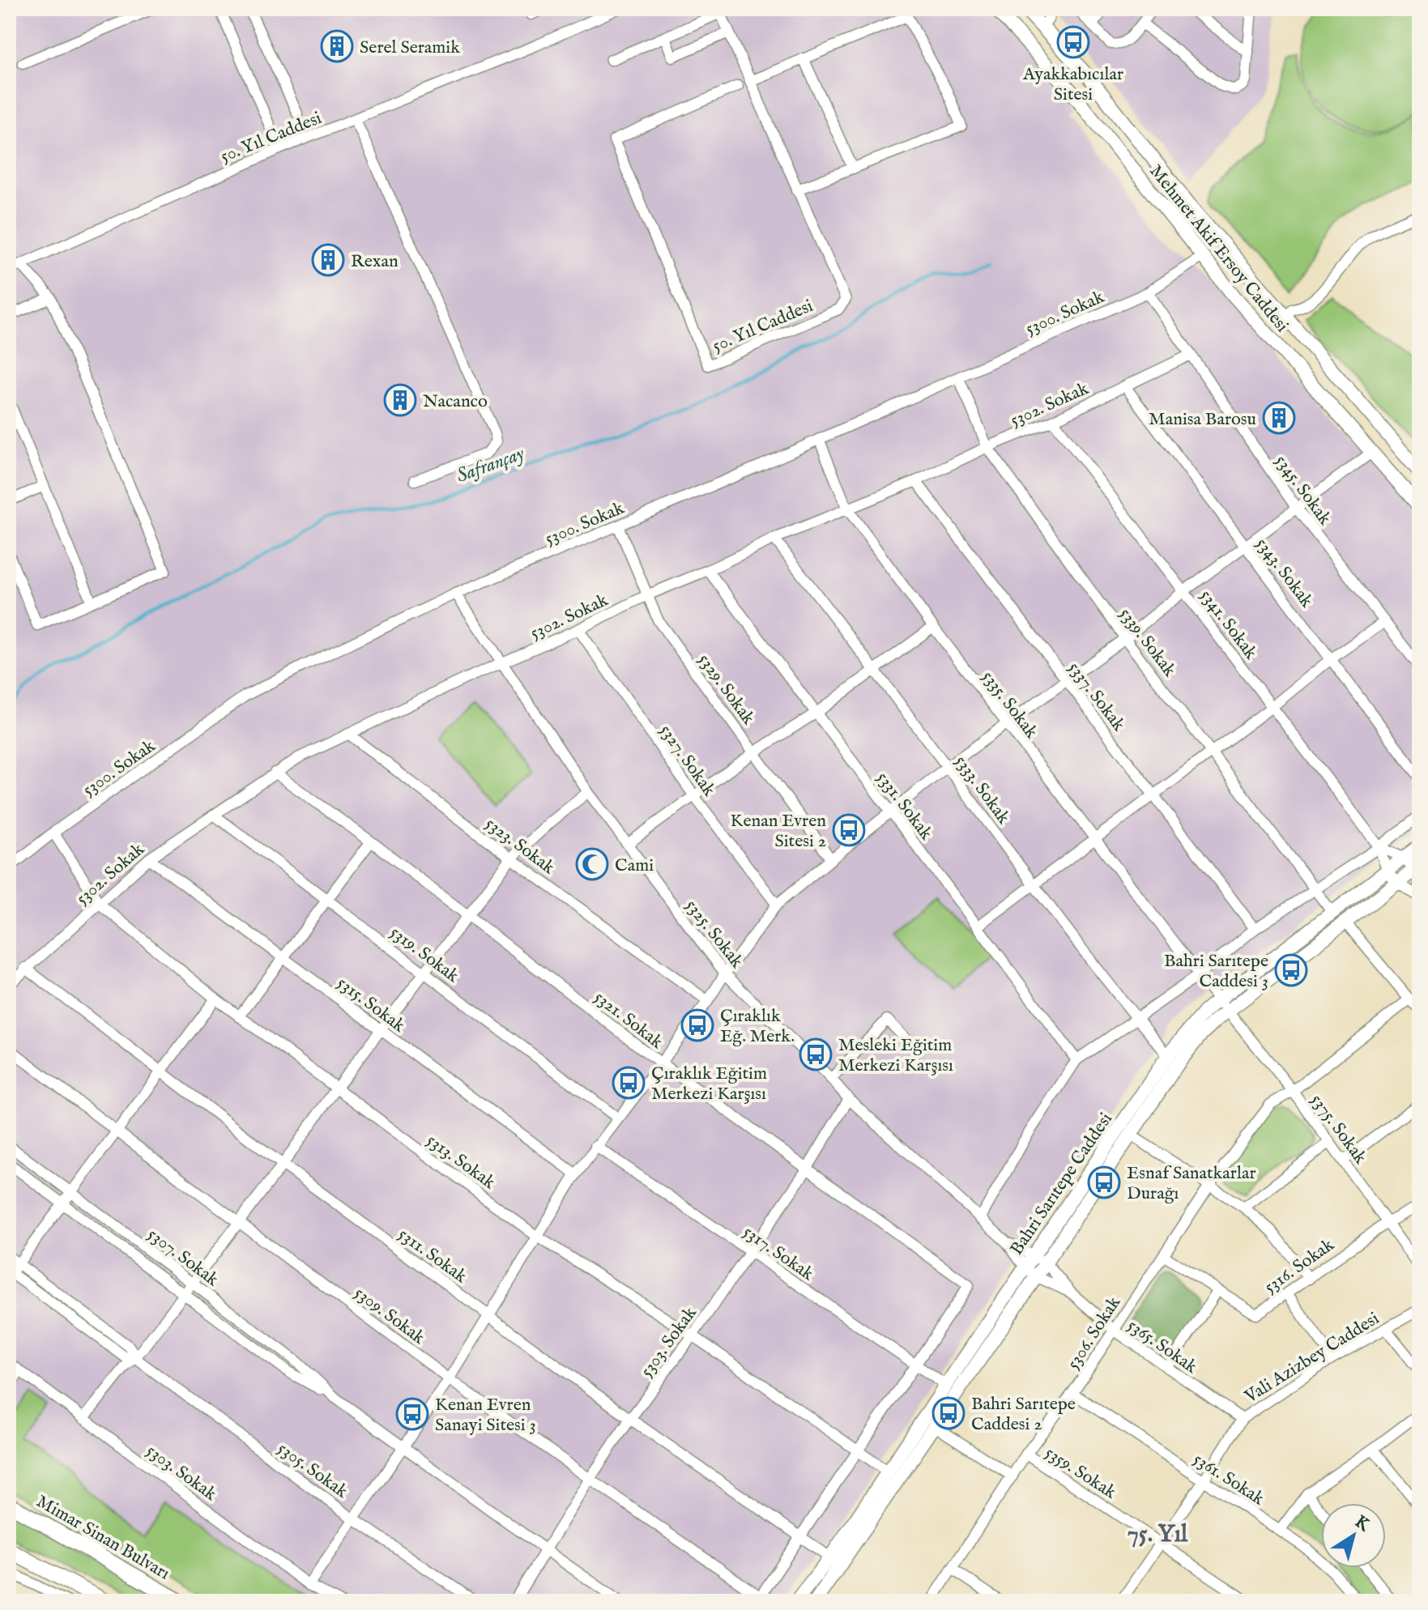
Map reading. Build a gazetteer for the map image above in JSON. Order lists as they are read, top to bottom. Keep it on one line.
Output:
{"streets":{"highway":["Mimar Sinan Bulvarı"],"main road":["Mehmet Akif Ersoy Caddesi","Bahri Sarıtepe Caddesi"],"street":["50. Yıl Caddesi","5300. Sokak","5302. Sokak","5345. Sokak","5343. Sokak","5341. Sokak","5339. Sokak","5329. Sokak","5337. Sokak","5335. Sokak","5327. Sokak","5333. Sokak","5331. Sokak","5323. Sokak","5325. Sokak","5319. Sokak","5315. Sokak","5321. Sokak","5375. Sokak","5313. Sokak","5317. Sokak","5311. Sokak","5307. Sokak","5316. Sokak","5309. Sokak","5306. Sokak","5303. Sokak","5365. Sokak","Vali Azizbey Caddesi","5305. Sokak","5359. Sokak","5361. Sokak"]},"crossings":[["Mehmet Akif Ersoy Caddesi","5300. Sokak"],["5300. Sokak","5345. Sokak"],["5300. Sokak","5339. Sokak"],["5300. Sokak","5329. Sokak"],["5300. Sokak","5335. Sokak"],["5300. Sokak","5325. Sokak"],["5300. Sokak","5313. Sokak"],["5302. Sokak","5345. Sokak"],["5302. Sokak","5343. Sokak"],["5302. Sokak","5341. Sokak"],["5302. Sokak","5339. Sokak"],["5302. Sokak","5329. Sokak"],["5302. Sokak","5337. Sokak"],["5302. Sokak","5335. Sokak"],["5302. Sokak","5327. Sokak"],["5302. Sokak","5333. Sokak"],["5302. Sokak","5331. Sokak"],["5302. Sokak","5323. Sokak"],["5302. Sokak","5325. Sokak"],["5302. Sokak","5319. Sokak"],["5302. Sokak","5315. Sokak"],["5302. Sokak","5321. Sokak"],["5302. Sokak","5313. Sokak"],["5302. Sokak","5311. Sokak"],["5339. Sokak","Bahri Sarıtepe Caddesi"],["5335. Sokak","5375. Sokak"],["5335. Sokak","Bahri Sarıtepe Caddesi"],["5333. Sokak","Bahri Sarıtepe Caddesi"],["5325. Sokak","5303. Sokak"],["5321. Sokak","5317. Sokak"],["5321. Sokak","5303. Sokak"],["5375. Sokak","Bahri Sarıtepe Caddesi"],["5375. Sokak","5316. Sokak"],["5375. Sokak","5306. Sokak"],["5313. Sokak","Bahri Sarıtepe Caddesi"],["5313. Sokak","5303. Sokak"],["Bahri Sarıtepe Caddesi","5317. Sokak"],["Bahri Sarıtepe Caddesi","5311. Sokak"],["5317. Sokak","5303. Sokak"],["5311. Sokak","5303. Sokak"],["5307. Sokak","5303. Sokak"],["5316. Sokak","5306. Sokak"],["5309. Sokak","5303. Sokak"],["5306. Sokak","5365. Sokak"],["5306. Sokak","5359. Sokak"],["5306. Sokak","5361. Sokak"],["5365. Sokak","Vali Azizbey Caddesi"],["Vali Azizbey Caddesi","5359. Sokak"],["Vali Azizbey Caddesi","5361. Sokak"]],"districts":["75. Yıl"],"water":["Safrançay"],"places":{"bus stop":["Ayakkabıcılar Sitesi","Kenan Evren Sitesi 2","Bahri Sarıtepe Caddesi 3","Çıraklık Eğ. Merk.","Mesleki Eğitim Merkezi Karşısı","Çıraklık Eğitim Merkezi Karşısı","Esnaf Sanatkarlar Durağı","Bahri Sarıtepe Caddesi 2","Kenan Evren Sanayi Sitesi 3"],"building":["Serel Seramik","Rexan","Nacanco","Manisa Barosu"],"mosque":["Cami"]},"north":"top right"}
